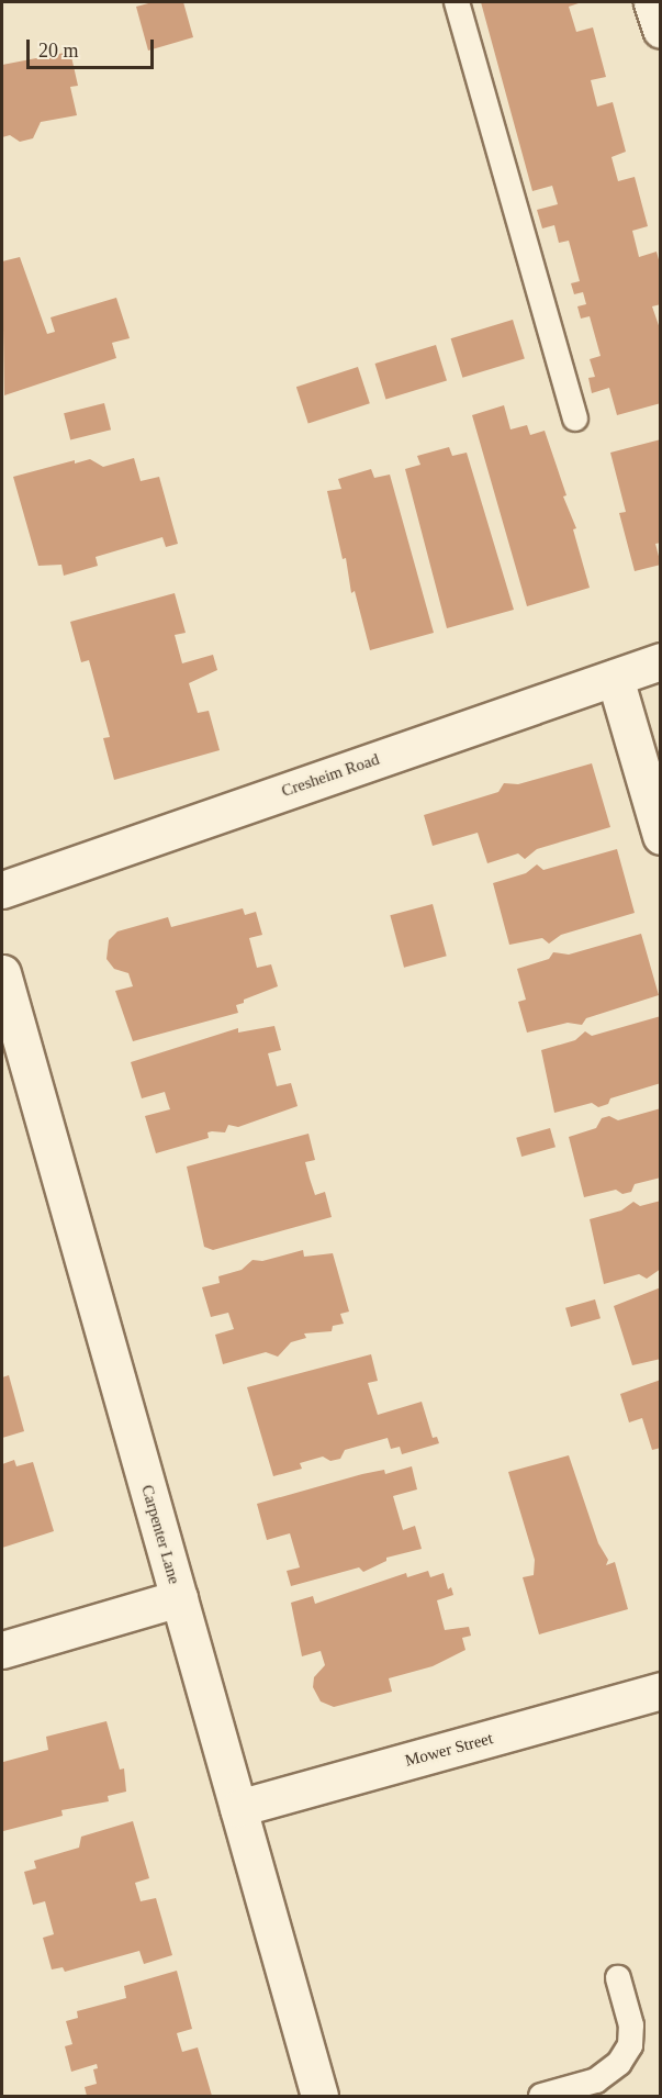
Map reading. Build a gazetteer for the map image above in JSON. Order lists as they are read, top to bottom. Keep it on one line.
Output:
{"streets":{"street":["Cresheim Road","Carpenter Lane","Mower Street"]},"crossings":[["Carpenter Lane","Mower Street"]],"scale_bar":"20 m"}
